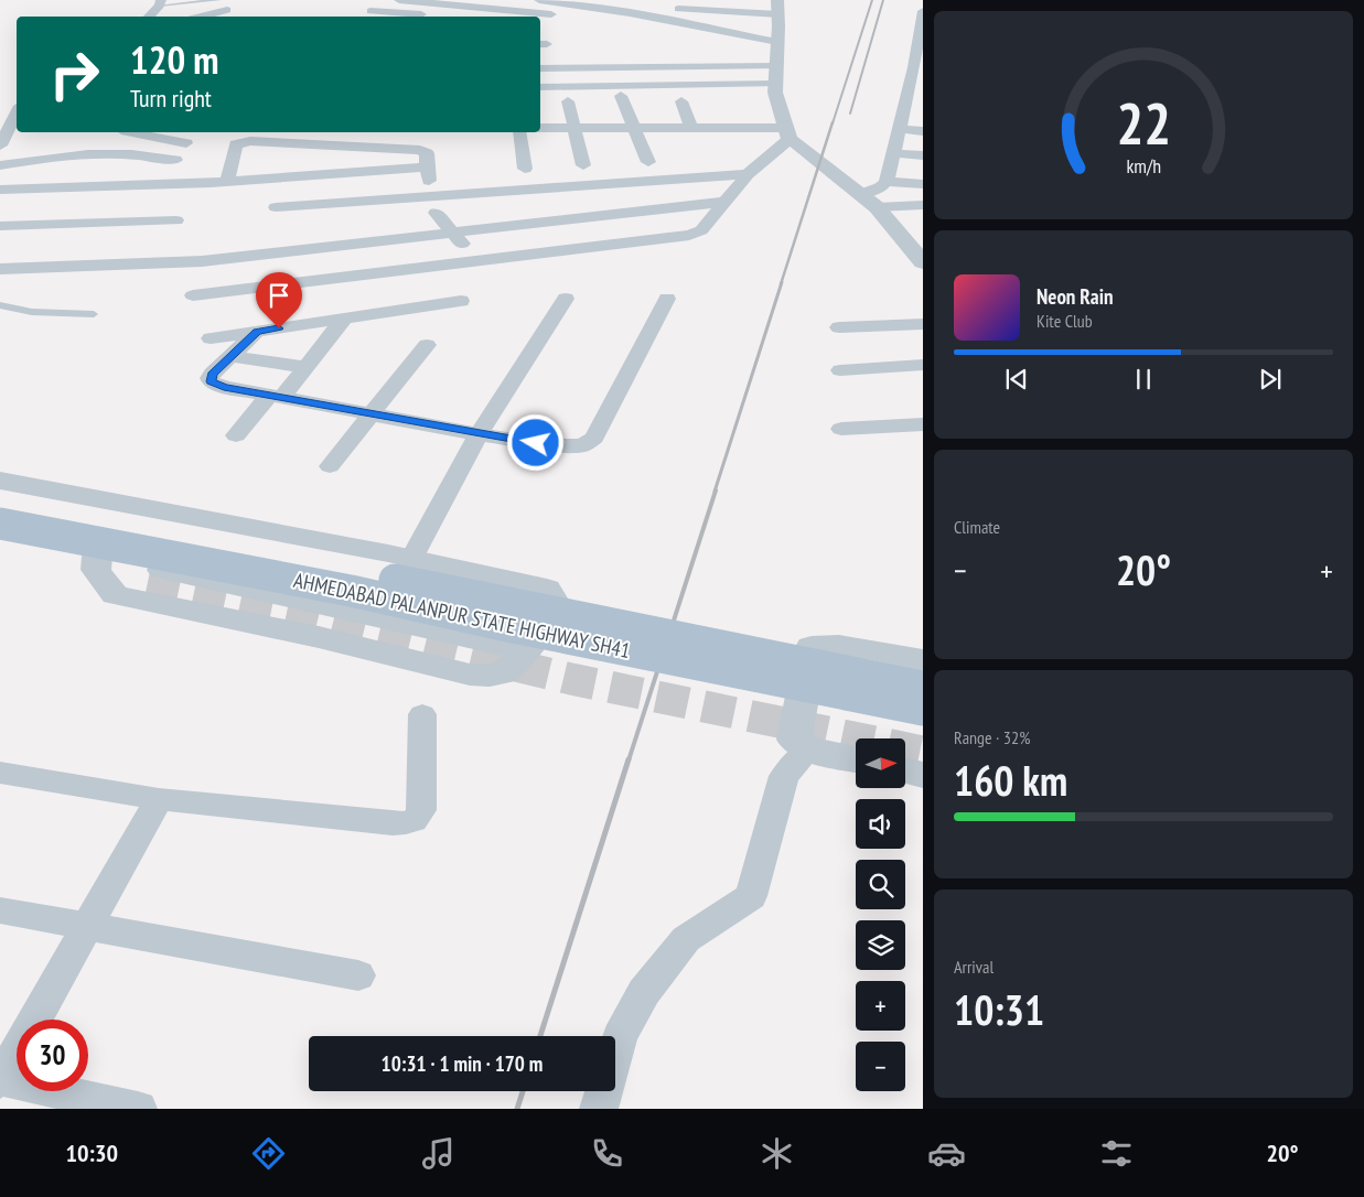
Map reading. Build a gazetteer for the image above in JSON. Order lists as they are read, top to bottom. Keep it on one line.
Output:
{"streets":{"main road":["AHMEDABAD PALANPUR STATE HIGHWAY SH41"]},"north":"right","page":{"turn":["120 m","Turn right"],"song":["Neon Rain","Kite Club"],"tile":["Climate",["Range · 32%","160 km"],["Arrival","10:31"]],"heat":["−","20°","+"],"map_buttons":["+","−"],"limit":"30","trip":"10:31 · 1 min · 170 m","tabs":["10:30","20°"],"gauge":["22","km/h"]}}
